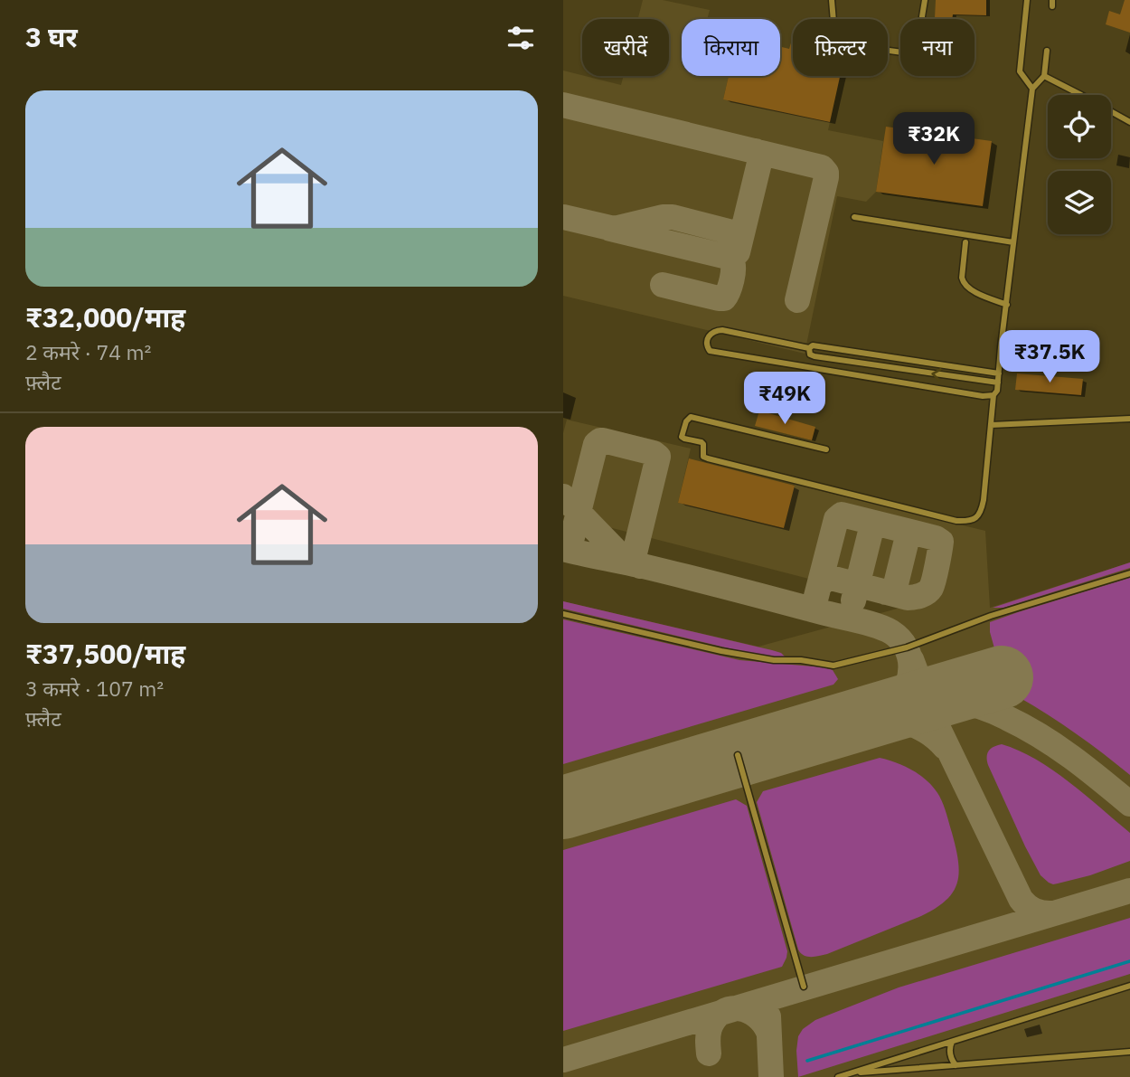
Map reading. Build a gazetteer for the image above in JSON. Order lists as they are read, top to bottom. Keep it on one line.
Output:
{"page":{"heading":"3 घर","chip":["खरीदें","किराया","फ़िल्टर","नया"],"list":[{"name":"₹32,000/माह","note":"2 कमरे · 74 m² · फ़्लैट"},{"name":"₹37,500/माह","note":"3 कमरे · 107 m² · फ़्लैट"}],"price":["₹32K","₹37.5K","₹49K"]}}
